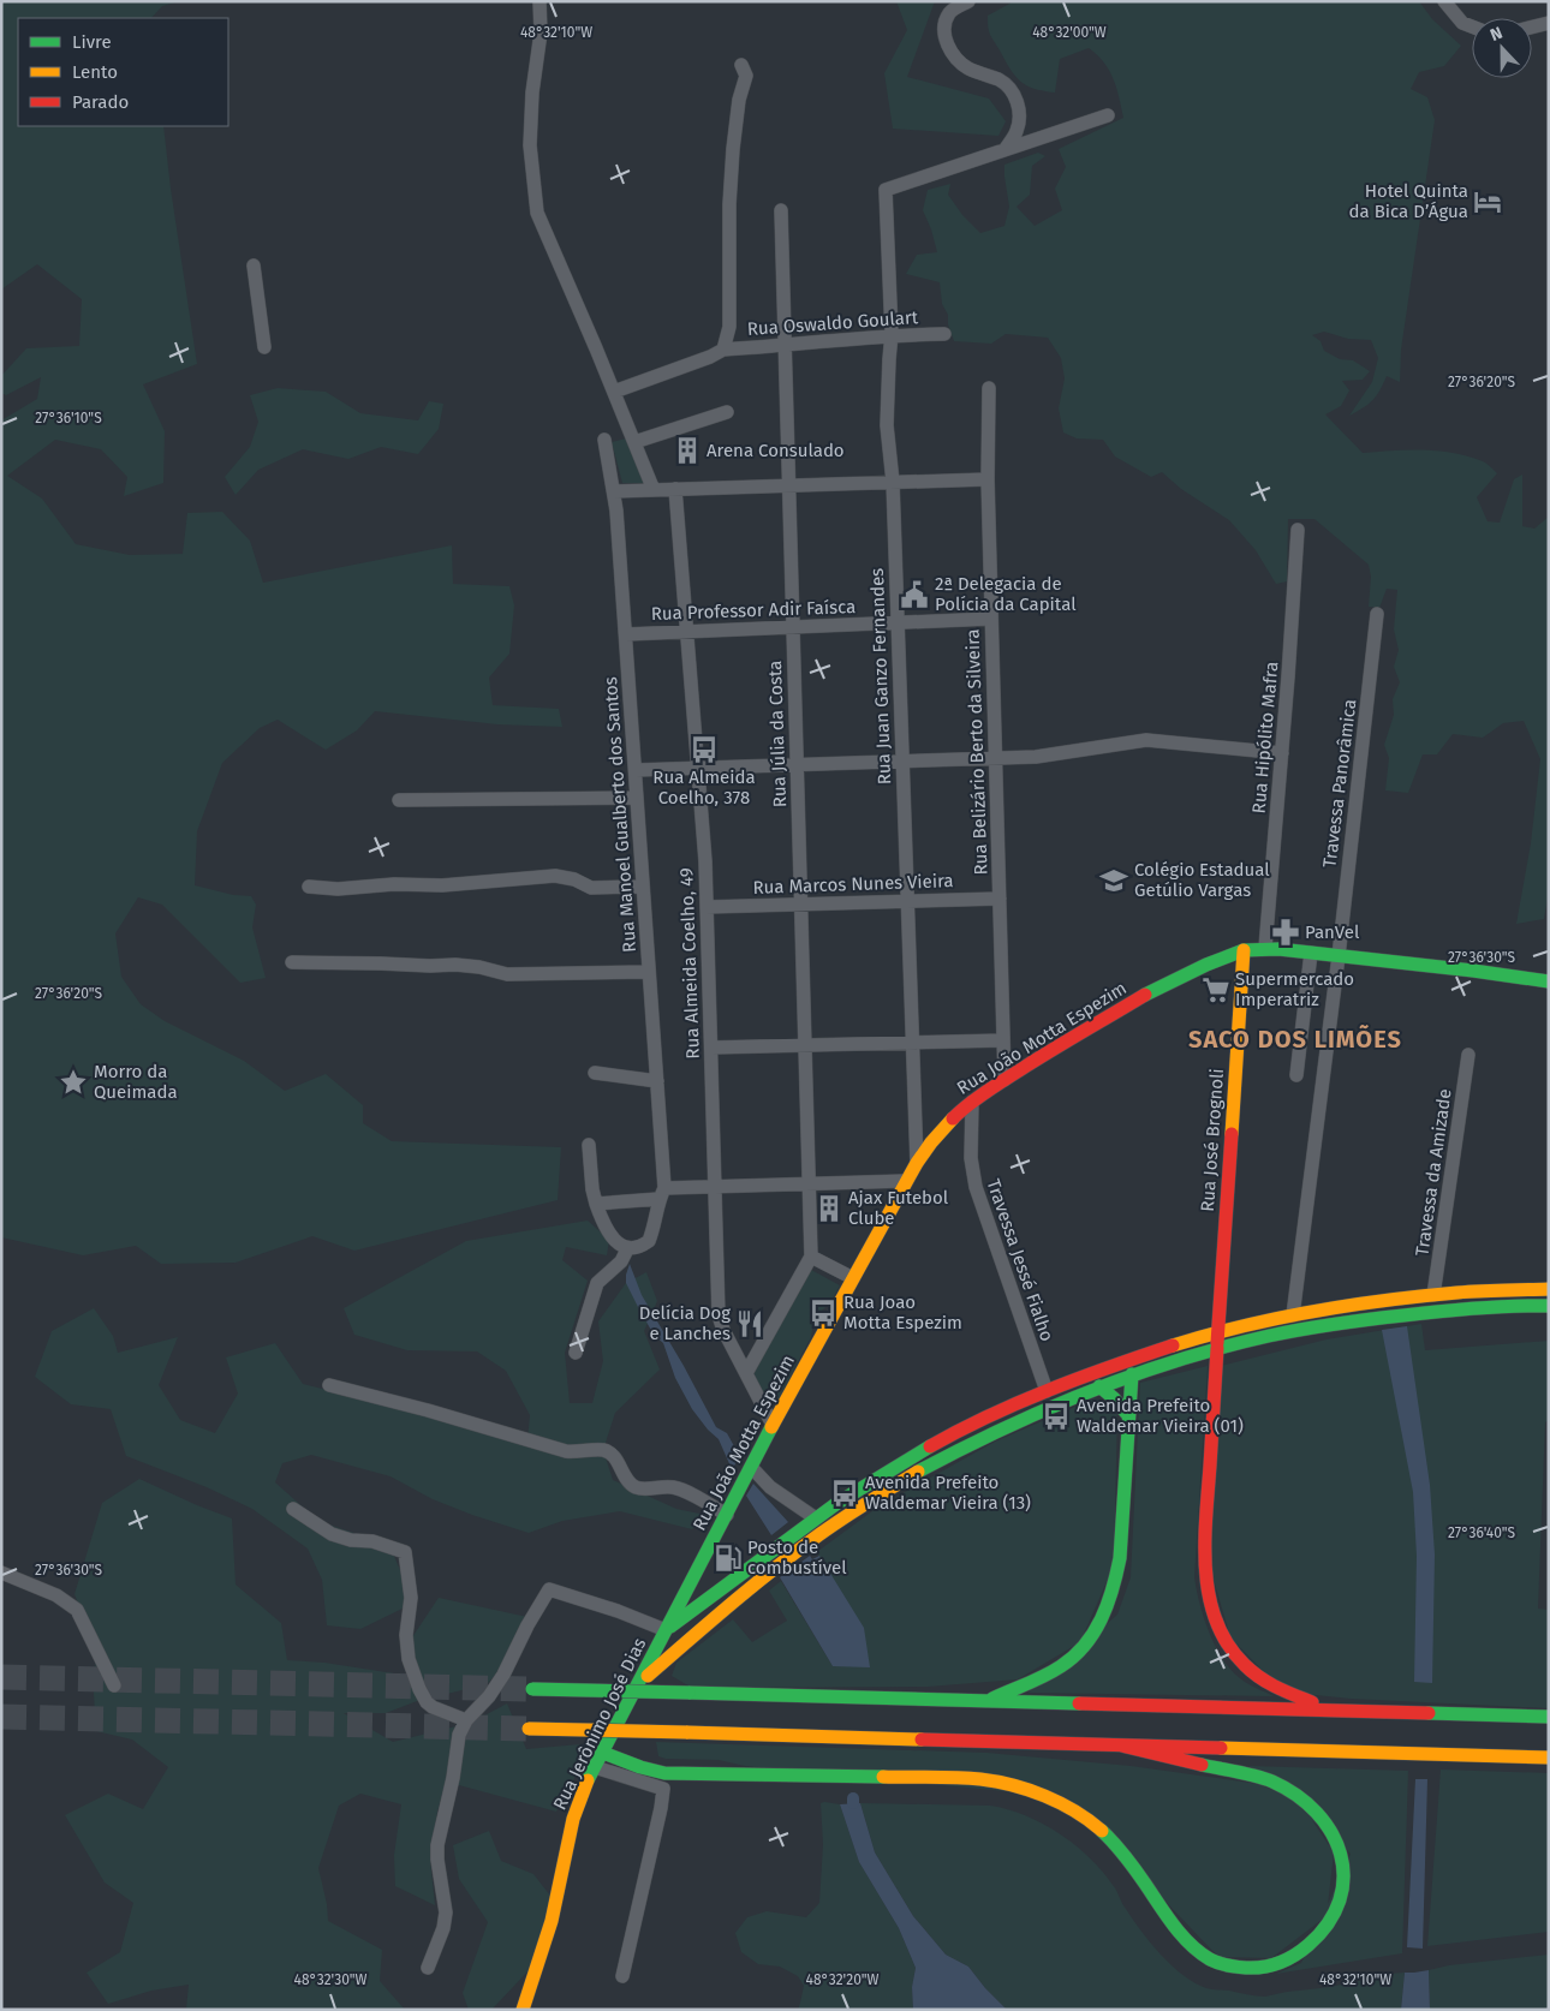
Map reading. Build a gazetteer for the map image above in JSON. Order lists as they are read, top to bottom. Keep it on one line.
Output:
{"streets":{"main road":["Rua João Motta Espezim","Rua José Brognoli","Rua Jerônimo José Dias"],"street":["Rua Oswaldo Goulart","Rua Professor Adir Faísca","Rua Juan Ganzo Fernandes","Rua Júlia da Costa","Rua Hipólito Mafra","Rua Belizário Berto da Silveira","Travessa Panorâmica","Rua Manoel Gualberto dos Santos","Rua Marcos Nunes Vieira","Rua Almeida Coelho, 49","Travessa da Amizade","Travessa Jessé Fialho"]},"crossings":[["Rua Oswaldo Goulart","Rua Juan Ganzo Fernandes"],["Rua Oswaldo Goulart","Rua Júlia da Costa"],["Rua Professor Adir Faísca","Rua Juan Ganzo Fernandes"],["Rua Professor Adir Faísca","Rua Júlia da Costa"],["Rua Professor Adir Faísca","Rua Belizário Berto da Silveira"],["Rua Professor Adir Faísca","Rua Manoel Gualberto dos Santos"],["Rua Professor Adir Faísca","Rua Almeida Coelho, 49"],["Rua Juan Ganzo Fernandes","Rua Marcos Nunes Vieira"],["Rua Juan Ganzo Fernandes","Rua João Motta Espezim"],["Rua Júlia da Costa","Rua Marcos Nunes Vieira"],["Rua Hipólito Mafra","Rua João Motta Espezim"],["Rua Belizário Berto da Silveira","Rua Marcos Nunes Vieira"],["Rua Belizário Berto da Silveira","Rua João Motta Espezim"],["Travessa Panorâmica","Rua João Motta Espezim"],["Rua Marcos Nunes Vieira","Rua Almeida Coelho, 49"],["Rua Almeida Coelho, 49","Rua João Motta Espezim"],["Rua João Motta Espezim","Rua José Brognoli"],["Rua João Motta Espezim","Travessa Jessé Fialho"],["Rua João Motta Espezim","Rua Jerônimo José Dias"]],"districts":["SACO DOS LIMÕES"],"places":{"hotel":["Hotel Quinta da Bica D’Água"],"building":["Arena Consulado","Ajax Futebol Clube"],"public building":["2ª Delegacia de Polícia da Capital"],"bus stop":["Rua Almeida Coelho, 378","Rua Joao Motta Espezim","Avenida Prefeito Waldemar Vieira (01)","Avenida Prefeito Waldemar Vieira (13)"],"school or university":["Colégio Estadual Getúlio Vargas"],"pharmacy":["PanVel"],"supermarket":["Supermercado Imperatriz"],"place":["Morro da Queimada"],"restaurant":["Delícia Dog e Lanches"],"fuel station":["Posto de combustível"]},"legend":["Livre","Lento","Parado"],"north":"top","coordinates":["48°32'10\"W","48°32'00\"W","27°36'20\"S","27°36'10\"S","27°36'30\"S","27°36'40\"S","48°32'30\"W","48°32'20\"W"]}
